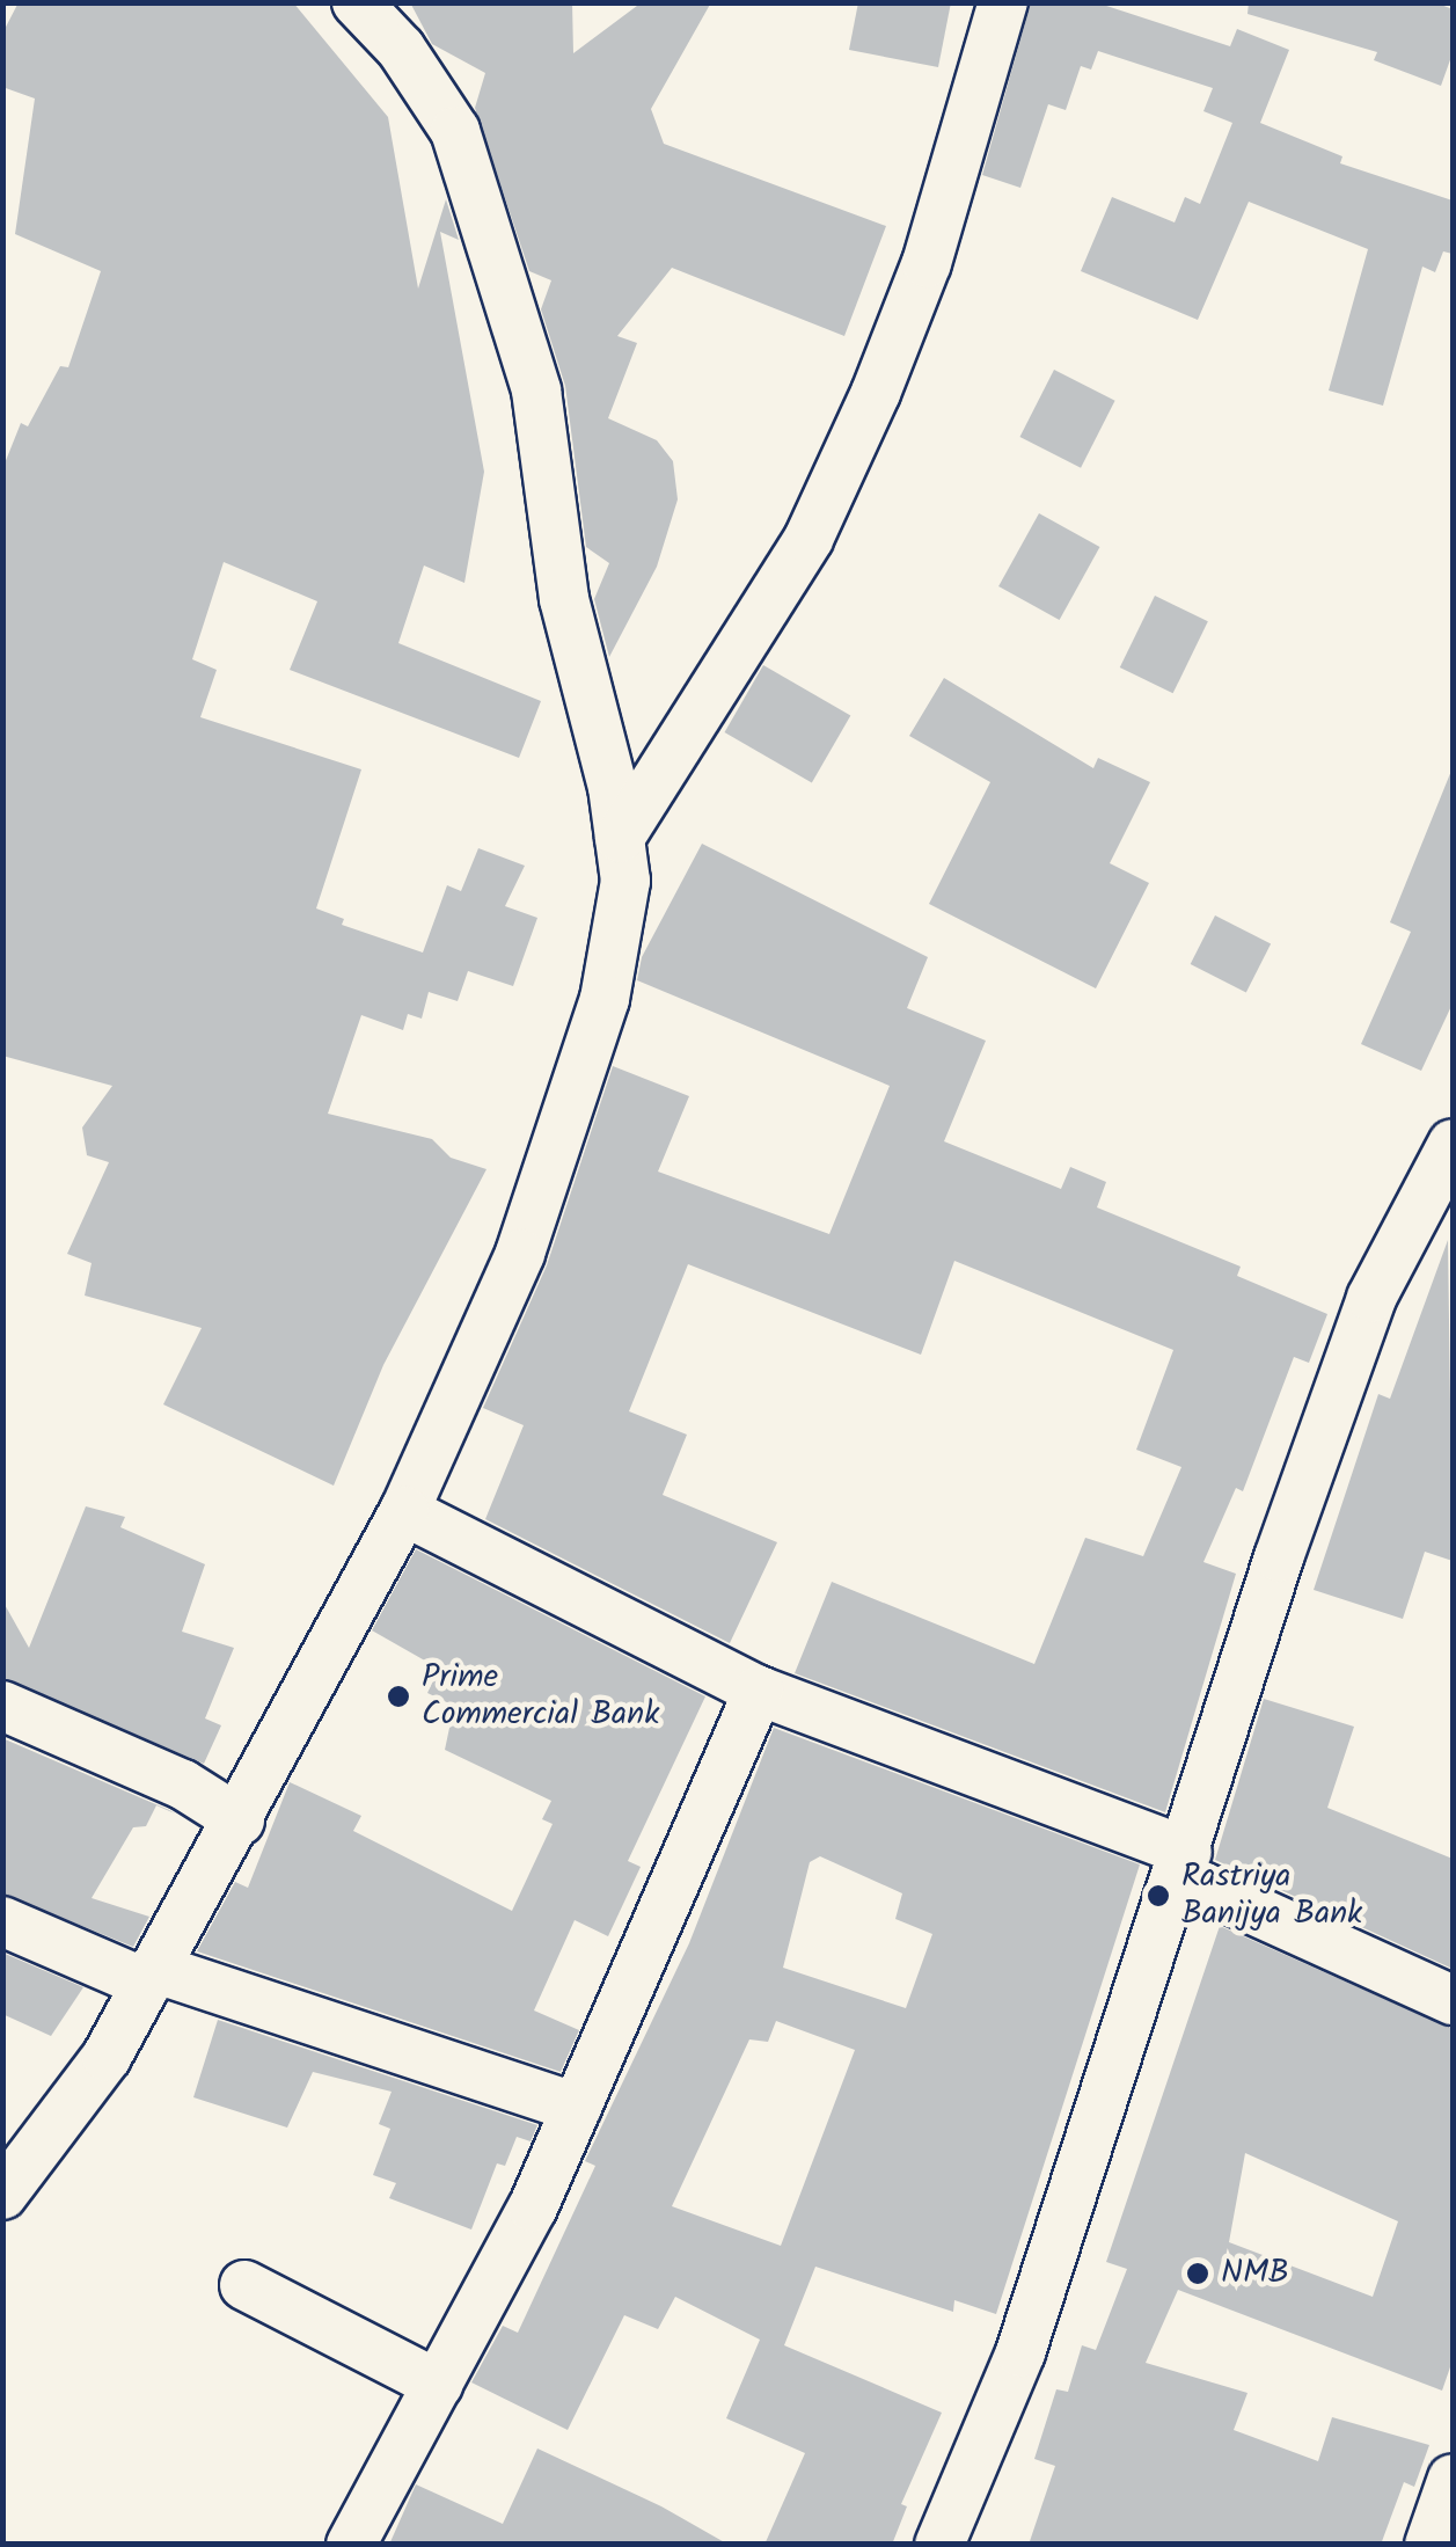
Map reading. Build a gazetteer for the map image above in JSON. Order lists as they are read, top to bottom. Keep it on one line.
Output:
{"places":["Prime Commercial Bank","Rastriya Banijya Bank","NMB"]}
